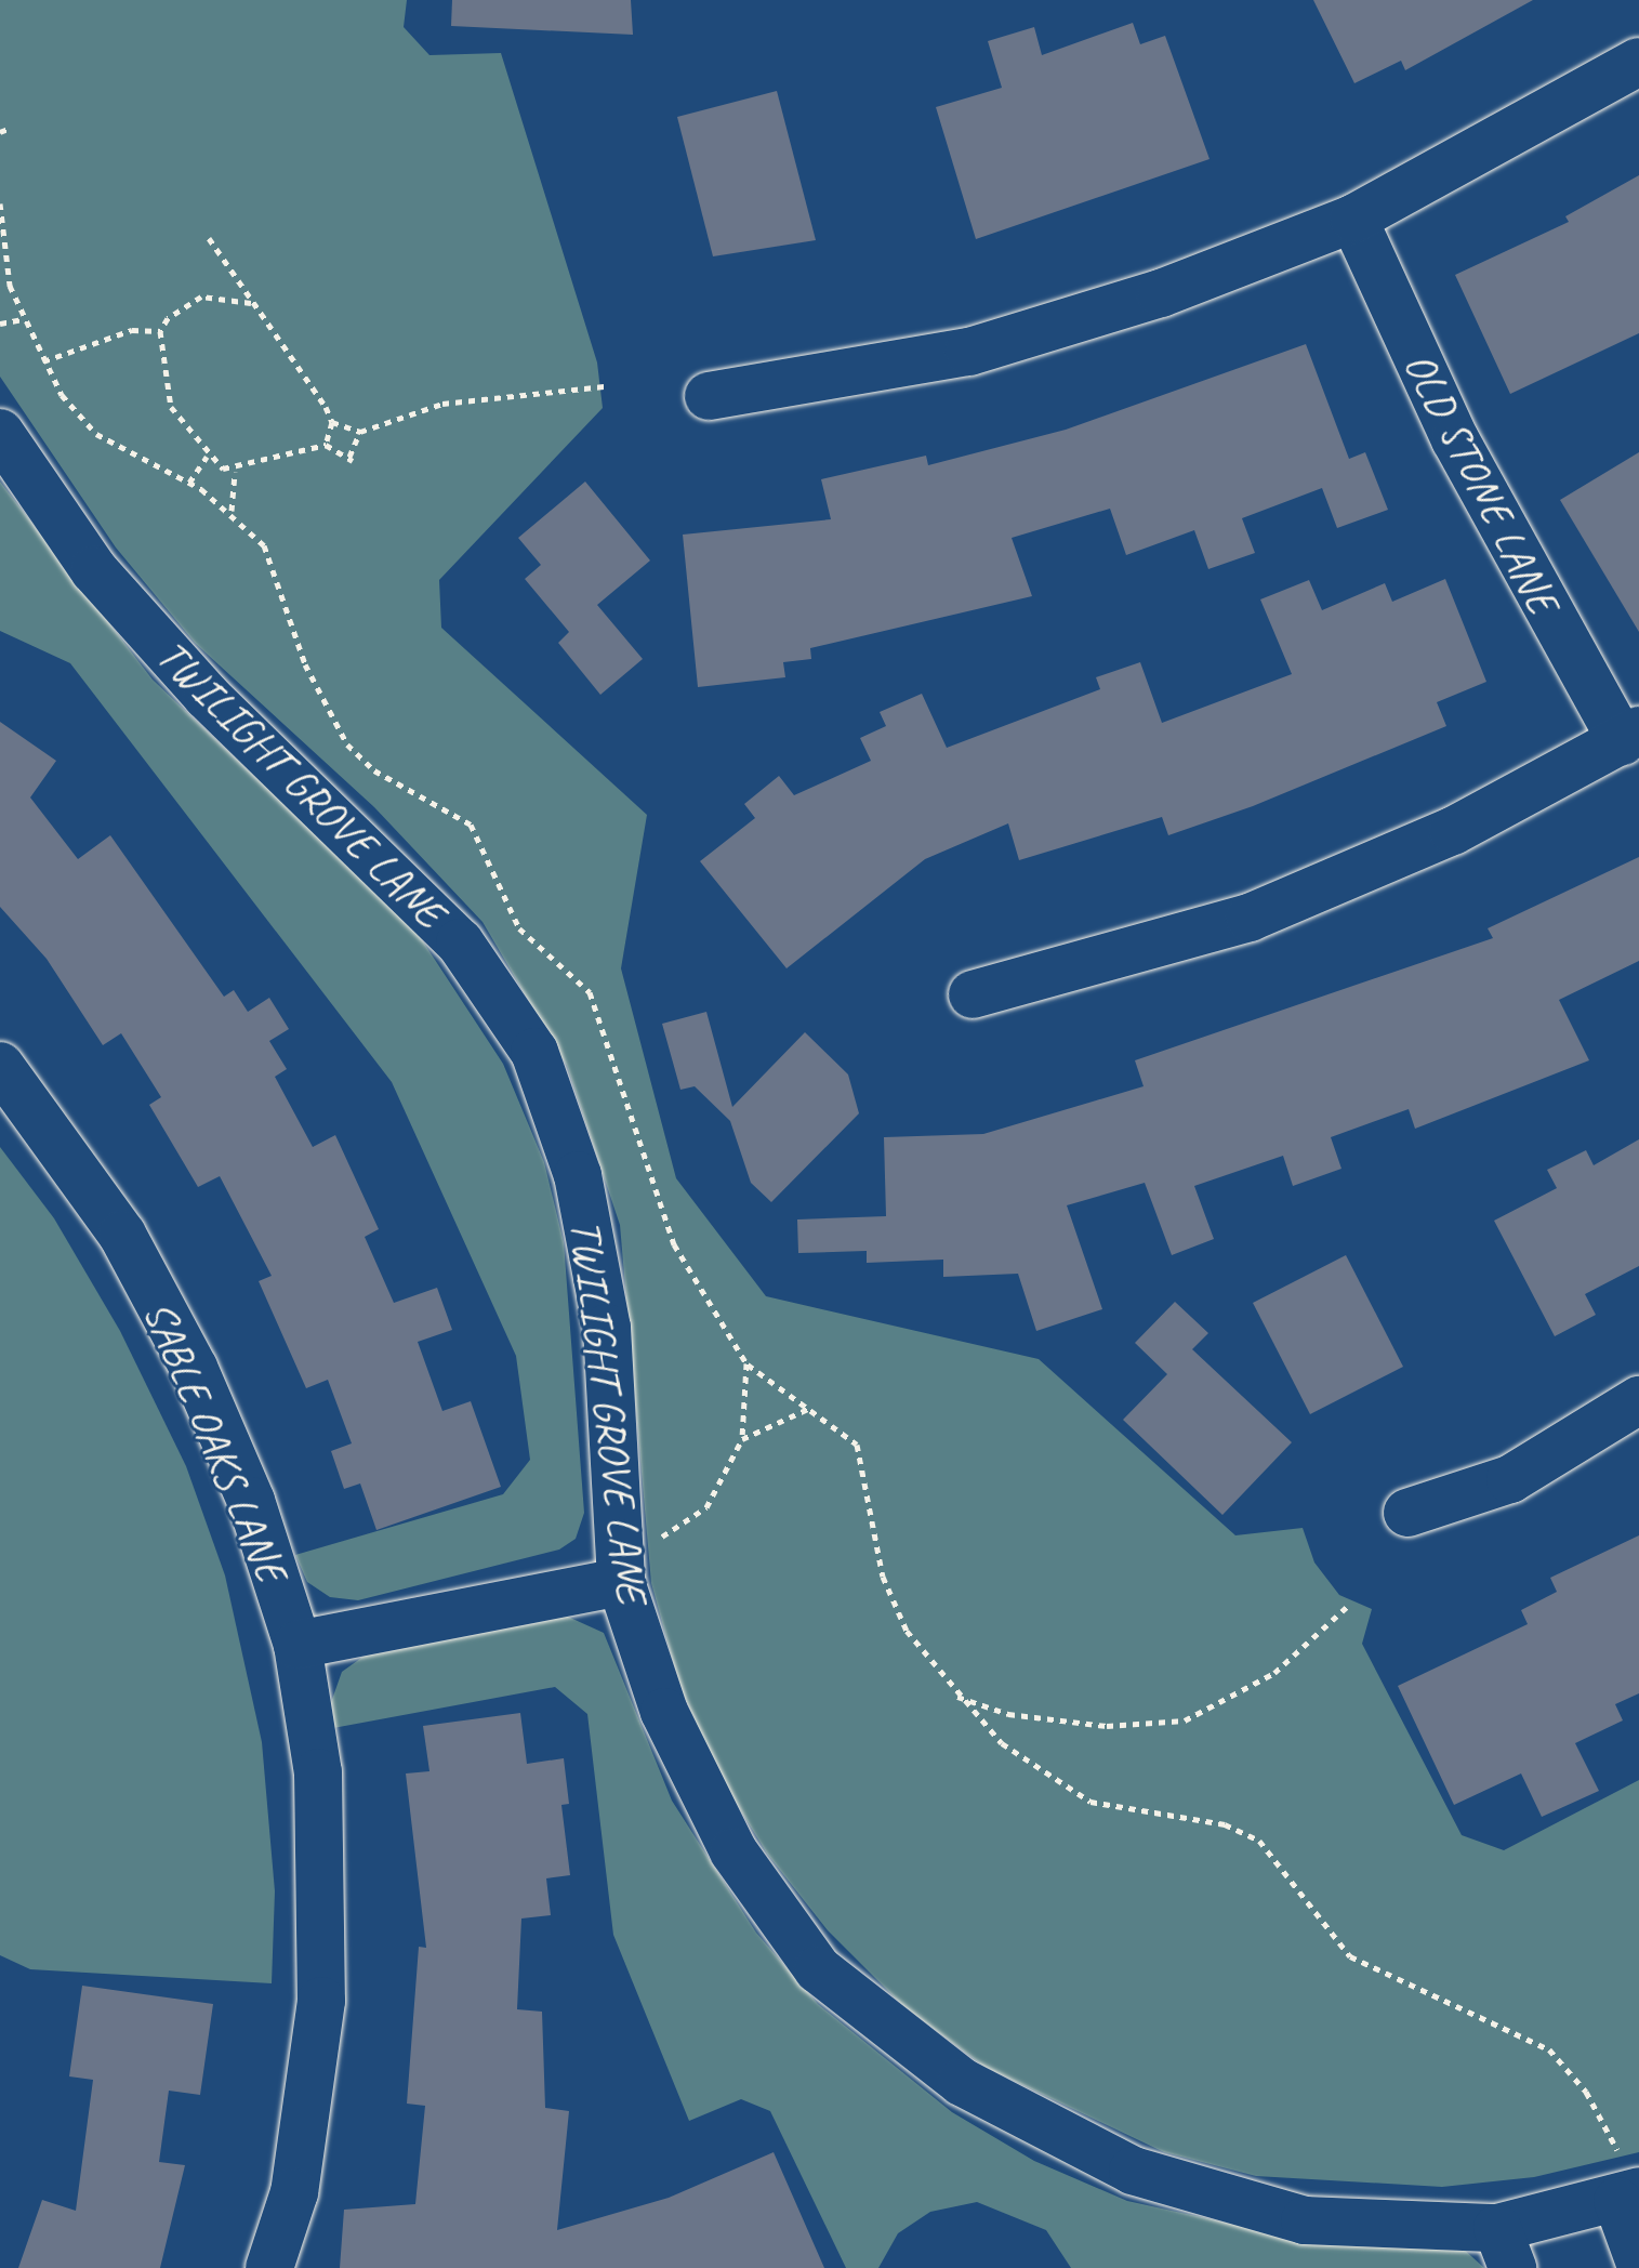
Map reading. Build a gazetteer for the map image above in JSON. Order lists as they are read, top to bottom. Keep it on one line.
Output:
{"streets":{"street":["OLD STONE LANE","TWILIGHT GROVE LANE","SABLE OAKS LANE"]}}
